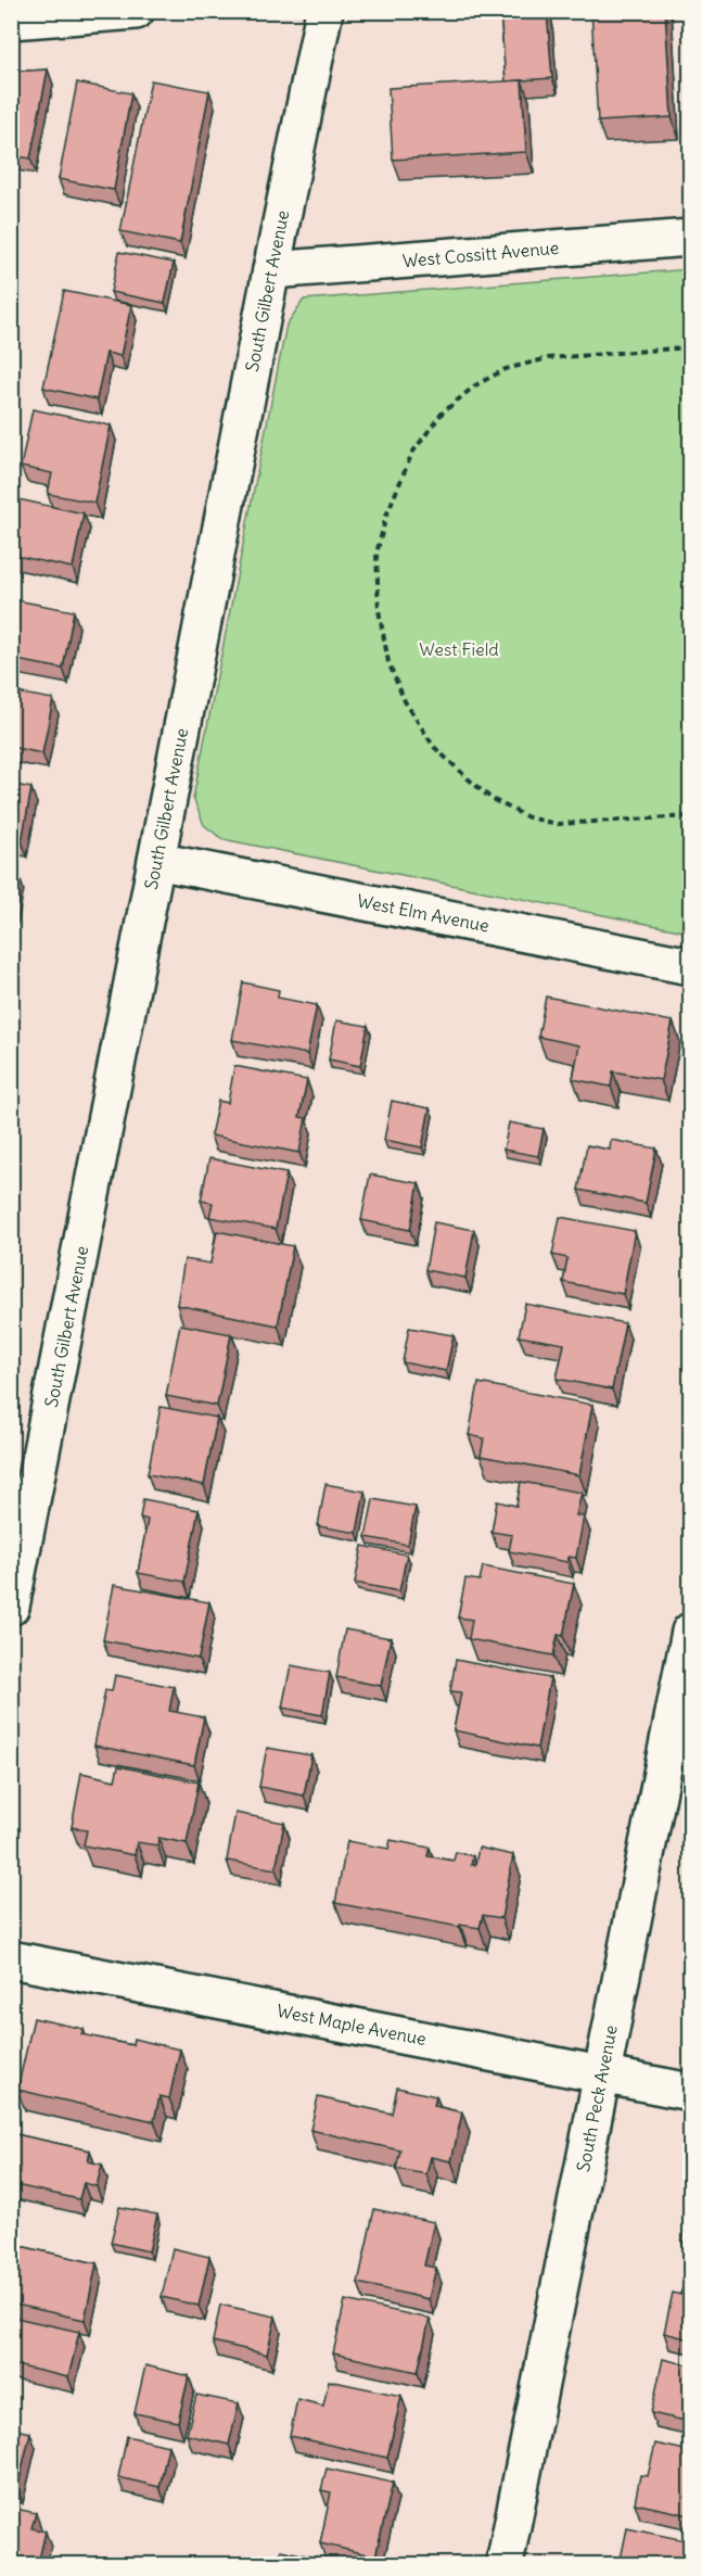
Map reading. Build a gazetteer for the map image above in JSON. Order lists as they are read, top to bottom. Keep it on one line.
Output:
{"streets":{"street":["West Cossitt Avenue","South Gilbert Avenue","West Elm Avenue","West Maple Avenue","South Peck Avenue"]},"crossings":[["West Cossitt Avenue","South Gilbert Avenue"],["South Gilbert Avenue","West Elm Avenue"],["West Maple Avenue","South Peck Avenue"]],"parks":["West Field"]}
